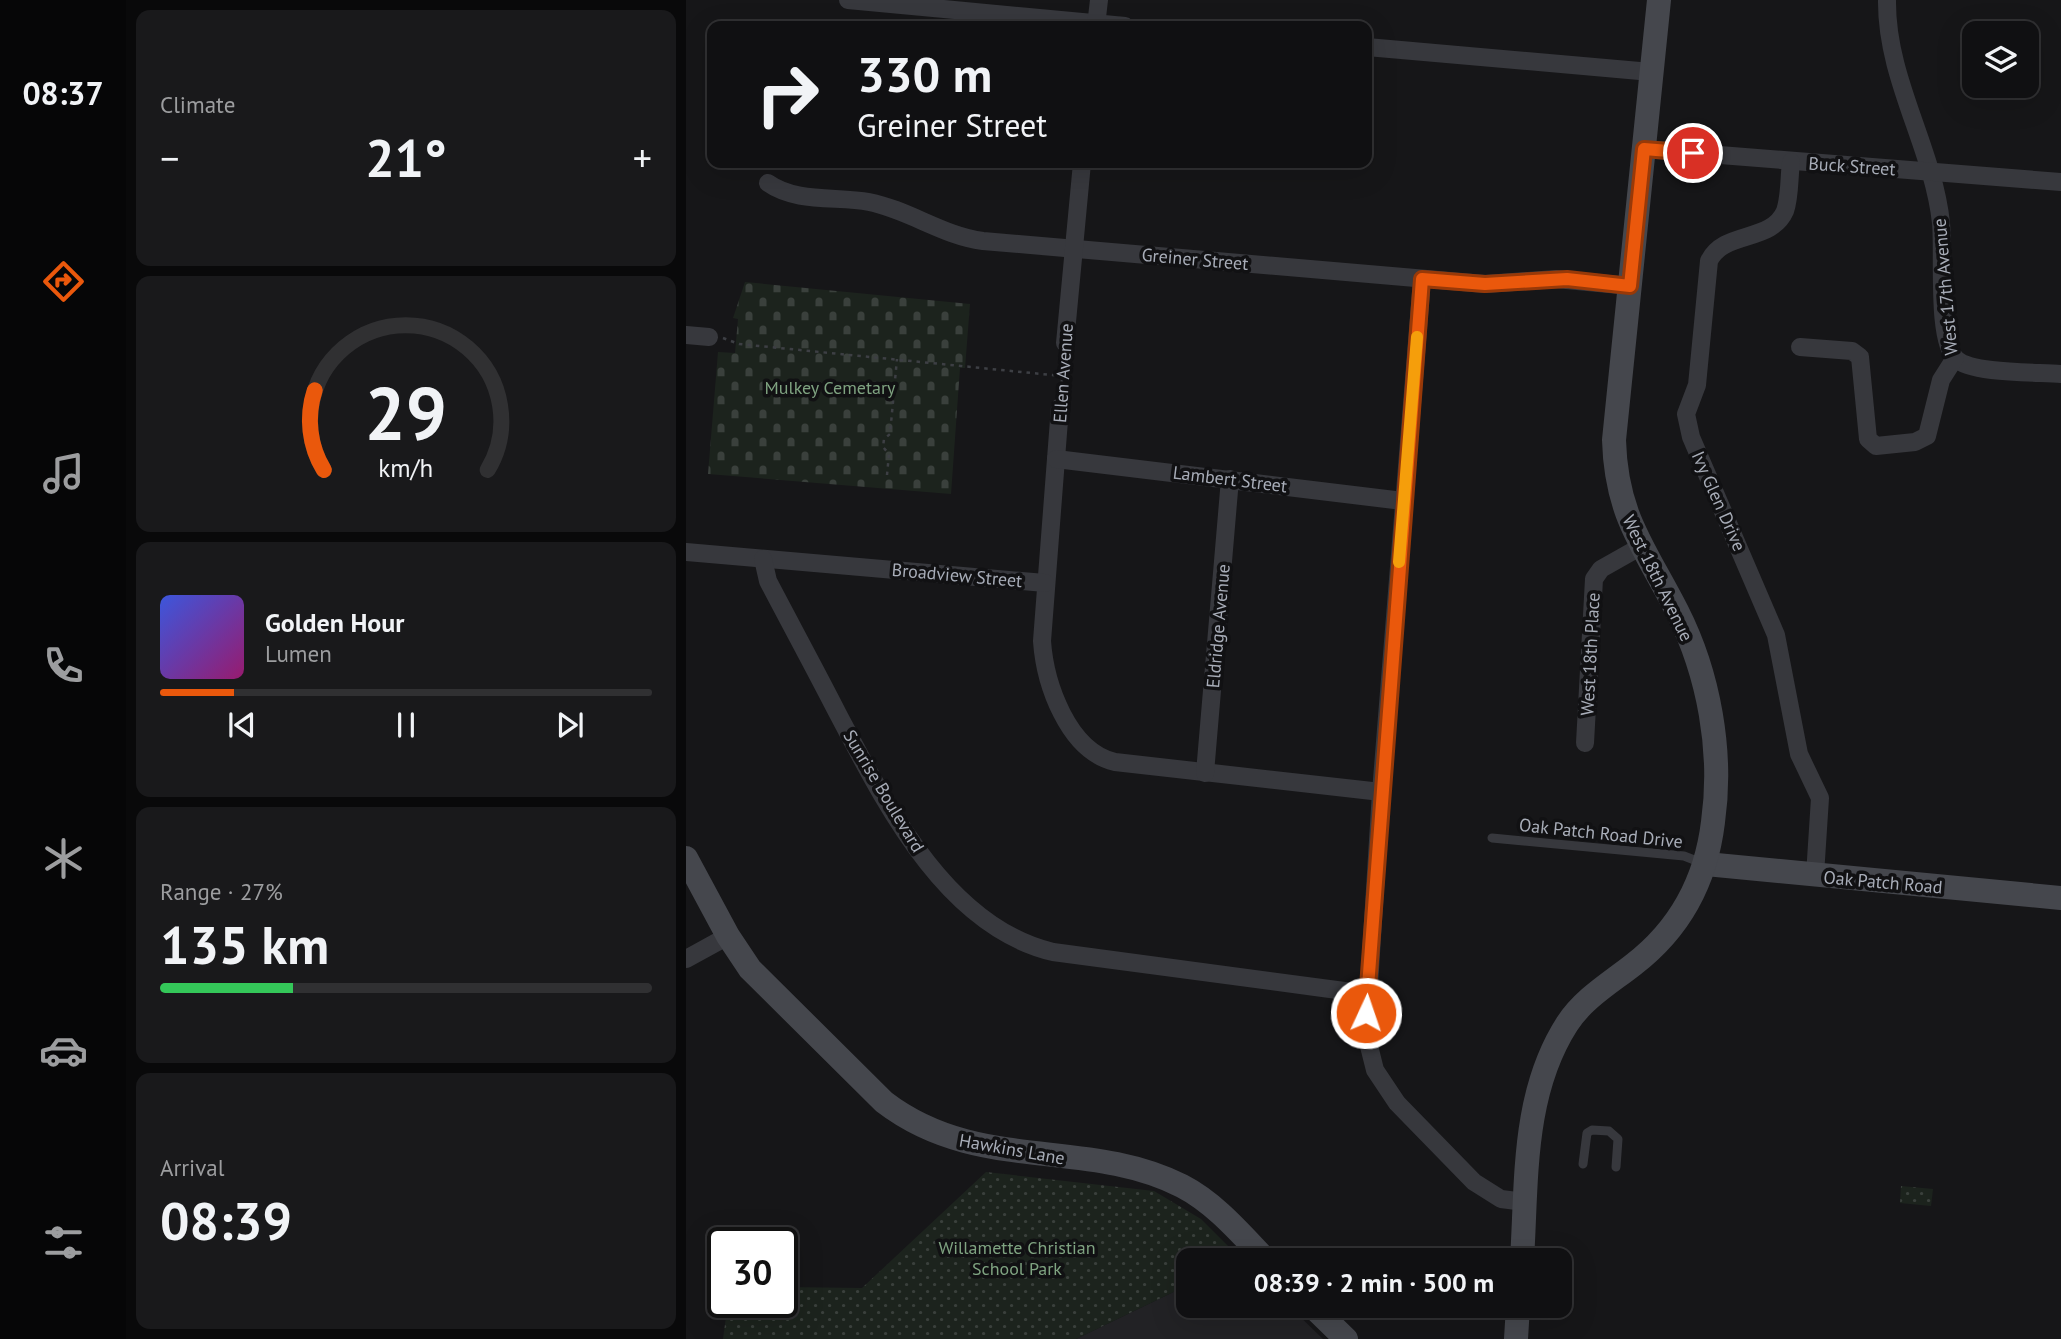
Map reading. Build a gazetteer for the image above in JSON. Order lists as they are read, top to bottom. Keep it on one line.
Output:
{"streets":{"main road":["West 18th Avenue","Oak Patch Road","Hawkins Lane"],"street":["Buck Street","Greiner Street","West 17th Avenue","Ellen Avenue","Lambert Street","Ivy Glen Drive","Broadview Street","Eldridge Avenue","West 18th Place","Sunrise Boulevard"],"lane":["Oak Patch Road Drive"]},"crossings":[["Buck Street","West 17th Avenue"],["Buck Street","Ivy Glen Drive"],["Buck Street","West 18th Avenue"],["Greiner Street","Ellen Avenue"],["Greiner Street","West 18th Avenue"],["Ellen Avenue","Lambert Street"],["Ellen Avenue","Broadview Street"],["Lambert Street","Eldridge Avenue"],["Ivy Glen Drive","Oak Patch Road"],["Broadview Street","Eldridge Avenue"],["Broadview Street","Sunrise Boulevard"],["West 18th Avenue","West 18th Place"],["West 18th Avenue","Oak Patch Road Drive"],["West 18th Avenue","Oak Patch Road"],["Oak Patch Road Drive","Oak Patch Road"]],"parks":["Mulkey Cemetary","Willamette Christian School Park"],"page":{"tabs":"08:37","tile":["Climate",["Range · 27%","135 km"],["Arrival","08:39"]],"turn":["330 m","Greiner Street"],"heat":["−","21°","+"],"song":["Golden Hour","Lumen"],"limit":"30","trip":"08:39 · 2 min · 500 m","gauge":["29","km/h"]}}
